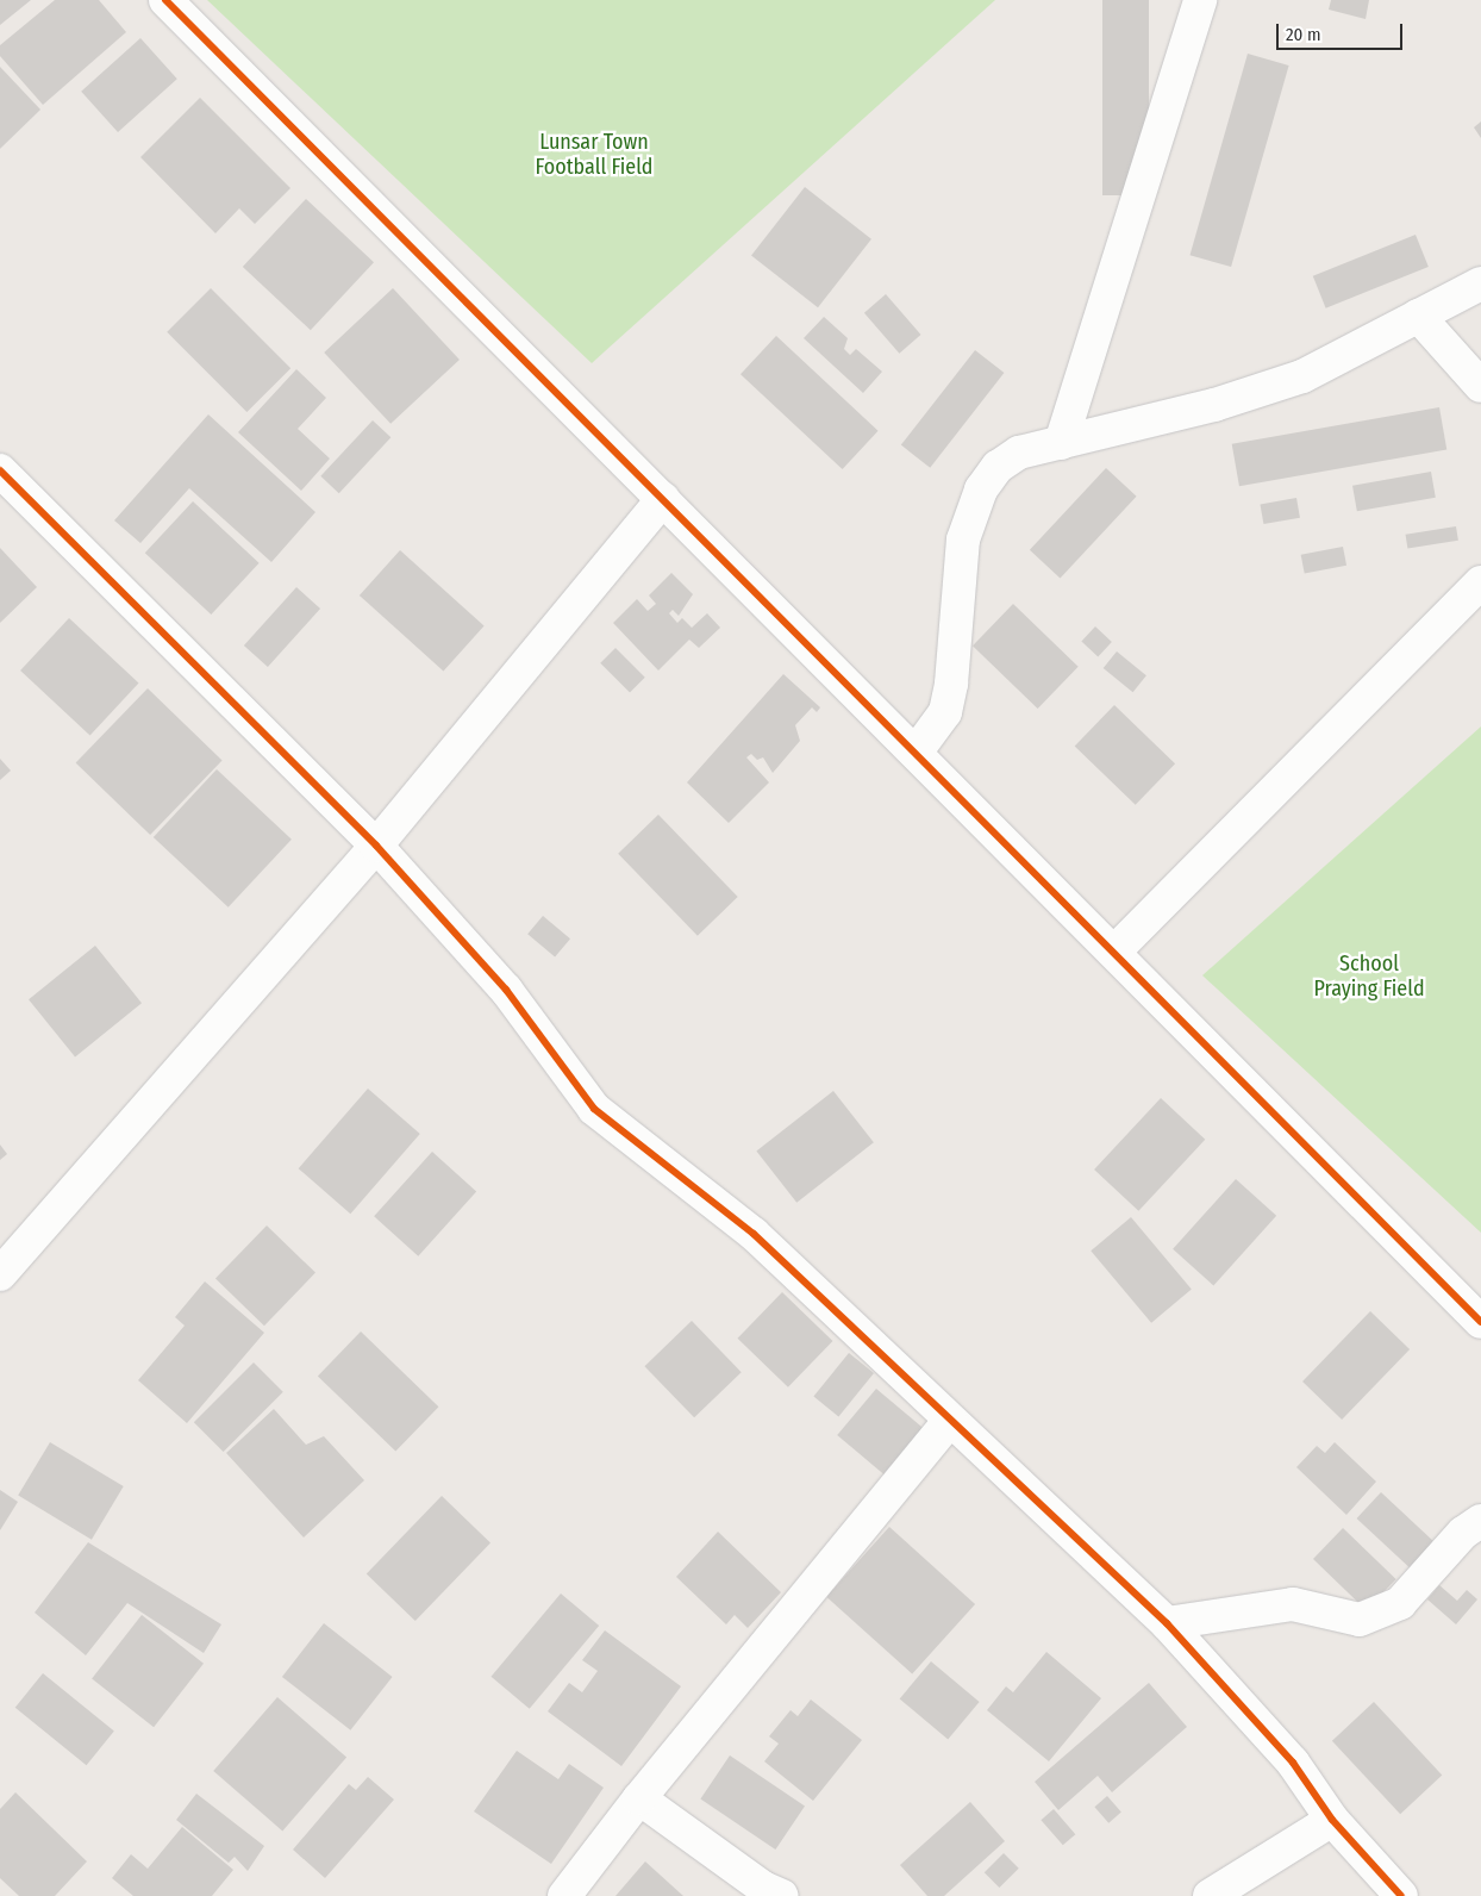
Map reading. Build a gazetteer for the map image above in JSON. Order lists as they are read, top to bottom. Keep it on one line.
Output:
{"parks":["Lunsar Town Football Field","School Praying Field"],"scale_bar":"20 m"}
